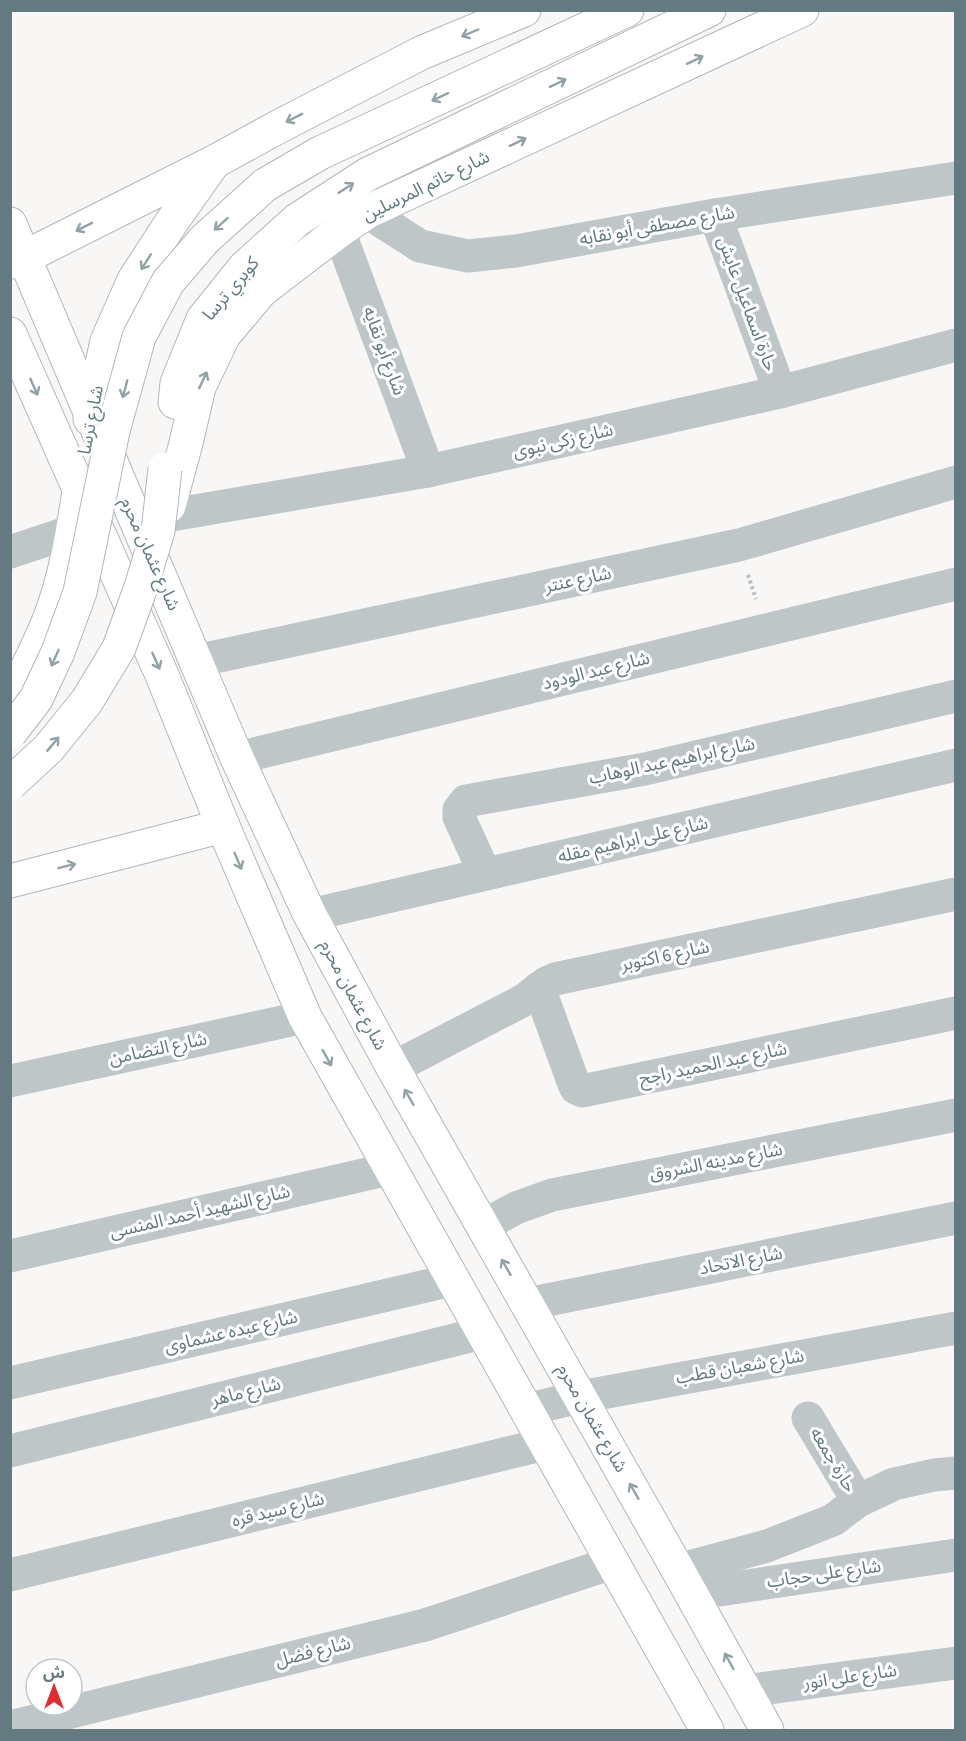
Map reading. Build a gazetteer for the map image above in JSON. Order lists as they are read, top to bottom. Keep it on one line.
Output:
{"streets":{"main road":["شارع خاتم المرسلين","كوبري ترسا","شارع ترسا","شارع عثمان محرم"],"street":["شارع مصطفى أبو نقابه","حارة اسماعيل عايش","شارع أبو نقايه","شارع زكى نبوى","شارع عنتر","شارع عبد الودود","شارع ابراهيم عبد الوهاب","شارع على ابراهيم مقله","شارع 6 اكتوبر","شارع التضامن","شارع عبد الحميد راجح","شارع مدينه الشروق","شارع الشهيد أحمد المنسى","شارع الاتحاد","شارع عبده عشماوى","شارع شعبان قطب","شارع ماهر","حارة جمعه","شارع سيد قره","شارع على حجاب","شارع فضل","شارع على انور"]},"crossings":[["شارع خاتم المرسلين","شارع مصطفى أبو نقابه"],["شارع خاتم المرسلين","شارع أبو نقايه"],["شارع خاتم المرسلين","شارع زكى نبوى"],["شارع خاتم المرسلين","شارع عثمان محرم"],["شارع مصطفى أبو نقابه","حارة اسماعيل عايش"],["حارة اسماعيل عايش","شارع زكى نبوى"],["شارع أبو نقايه","شارع زكى نبوى"],["شارع ترسا","شارع عثمان محرم"],["شارع عثمان محرم","شارع عنتر"],["شارع عثمان محرم","شارع عبد الودود"],["شارع عثمان محرم","شارع على ابراهيم مقله"],["شارع عثمان محرم","شارع 6 اكتوبر"],["شارع عثمان محرم","شارع التضامن"],["شارع عثمان محرم","شارع مدينه الشروق"],["شارع عثمان محرم","شارع الشهيد أحمد المنسى"],["شارع عثمان محرم","شارع الاتحاد"],["شارع عثمان محرم","شارع عبده عشماوى"],["شارع عثمان محرم","شارع شعبان قطب"],["شارع عثمان محرم","شارع ماهر"],["شارع عثمان محرم","شارع سيد قره"],["شارع عثمان محرم","شارع على حجاب"],["شارع عثمان محرم","شارع فضل"],["شارع عثمان محرم","شارع على انور"],["شارع ابراهيم عبد الوهاب","شارع على ابراهيم مقله"],["شارع 6 اكتوبر","شارع عبد الحميد راجح"]],"one_way":["شارع ترسا"],"north":"top"}
